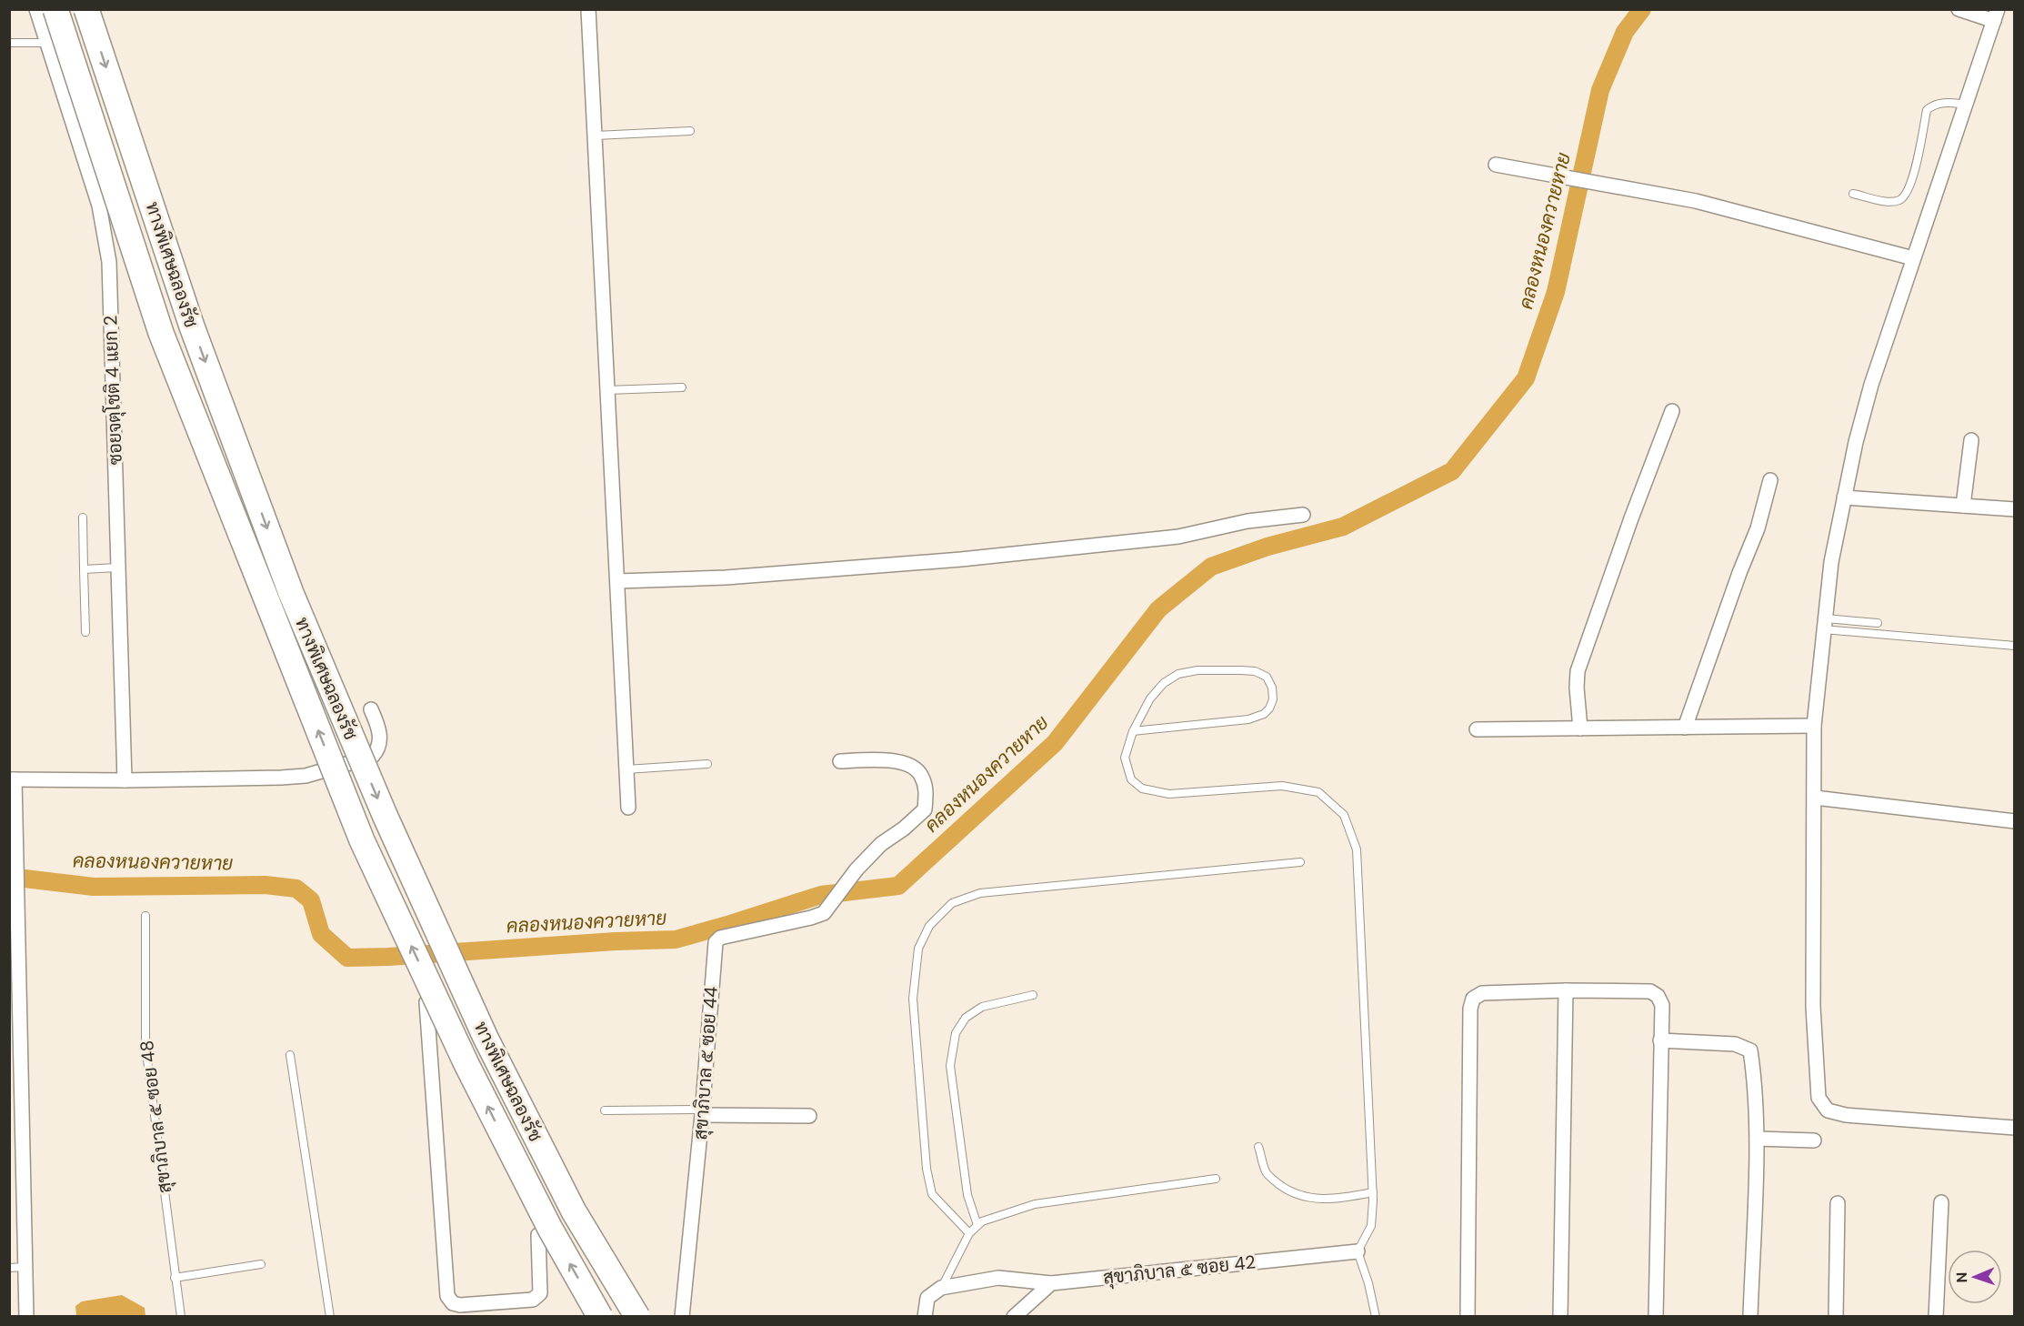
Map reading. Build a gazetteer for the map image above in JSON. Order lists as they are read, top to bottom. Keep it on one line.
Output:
{"streets":{"highway":["ทางพิเศษฉลองรัช"],"street":["ซอยจตุโชติ 4 แยก 2","สุขาภิบาล ๕ ซอย 44","สุขาภิบาล ๕ ซอย 42"],"lane":["สุขาภิบาล ๕ ซอย 48"]},"water":["คลองหนองควายหาย"],"north":"left"}
